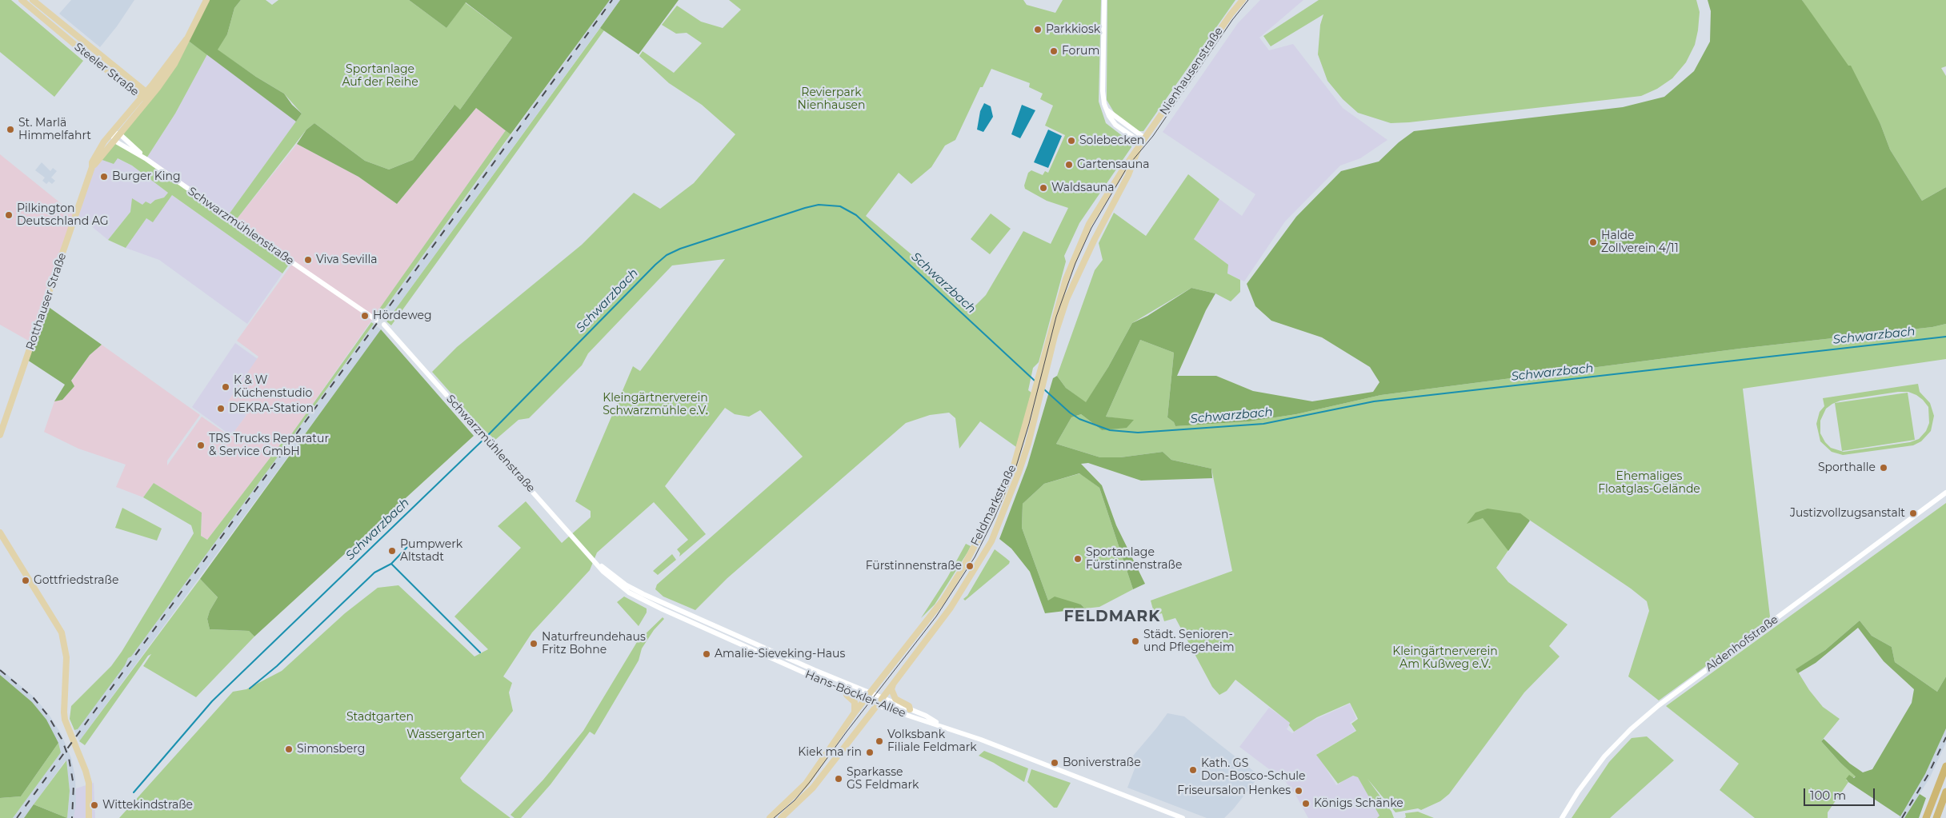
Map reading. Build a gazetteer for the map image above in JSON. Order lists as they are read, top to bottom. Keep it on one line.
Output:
{"streets":{"main road":["Steeler Straße","Nienhausenstraße","Rotthauser Straße","Feldmarkstraße"],"street":["Schwarzmühlenstraße","Aldenhofstraße","Hans-Böckler-Allee"]},"crossings":[["Steeler Straße","Rotthauser Straße"],["Nienhausenstraße","Feldmarkstraße"],["Schwarzmühlenstraße","Rotthauser Straße"],["Schwarzmühlenstraße","Hans-Böckler-Allee"],["Feldmarkstraße","Hans-Böckler-Allee"]],"districts":["FELDMARK"],"water":["Schwarzbach"],"parks":["Sportanlage Auf der Reihe","Revierpark Nienhausen","Kleingärtnerverein Schwarzmühle e.V.","Ehemaliges Floatglas-Gelände","Kleingärtnerverein Am Kußweg e.V.","Stadtgarten","Wassergarten"],"places":["Parkkiosk","Forum","St. Marlä Himmelfahrt","Solebecken","Gartensauna","Burger King","Waldsauna","Pilkington Deutschland AG","Halde Zollverein 4/11","Viva Sevilla","Hördeweg","K & W Küchenstudio","DEKRA-Station","TRS Trucks Reparatur & Service GmbH","Sporthalle","Justizvollzugsanstalt","Pumpwerk Altstadt","Sportanlage Fürstinnenstraße","Fürstinnenstraße","Gottfriedstraße","Städt. Senioren- und Pflegeheim","Naturfreundehaus Fritz Bohne","Amalie-Sieveking-Haus","Volksbank Filiale Feldmark","Simonsberg","Kiek ma rin","Boniverstraße","Kath. GS Don-Bosco-Schule","Sparkasse GS Feldmark","Friseursalon Henkes","Königs Schänke","Wittekindstraße"],"scale_bar":"100 m"}
